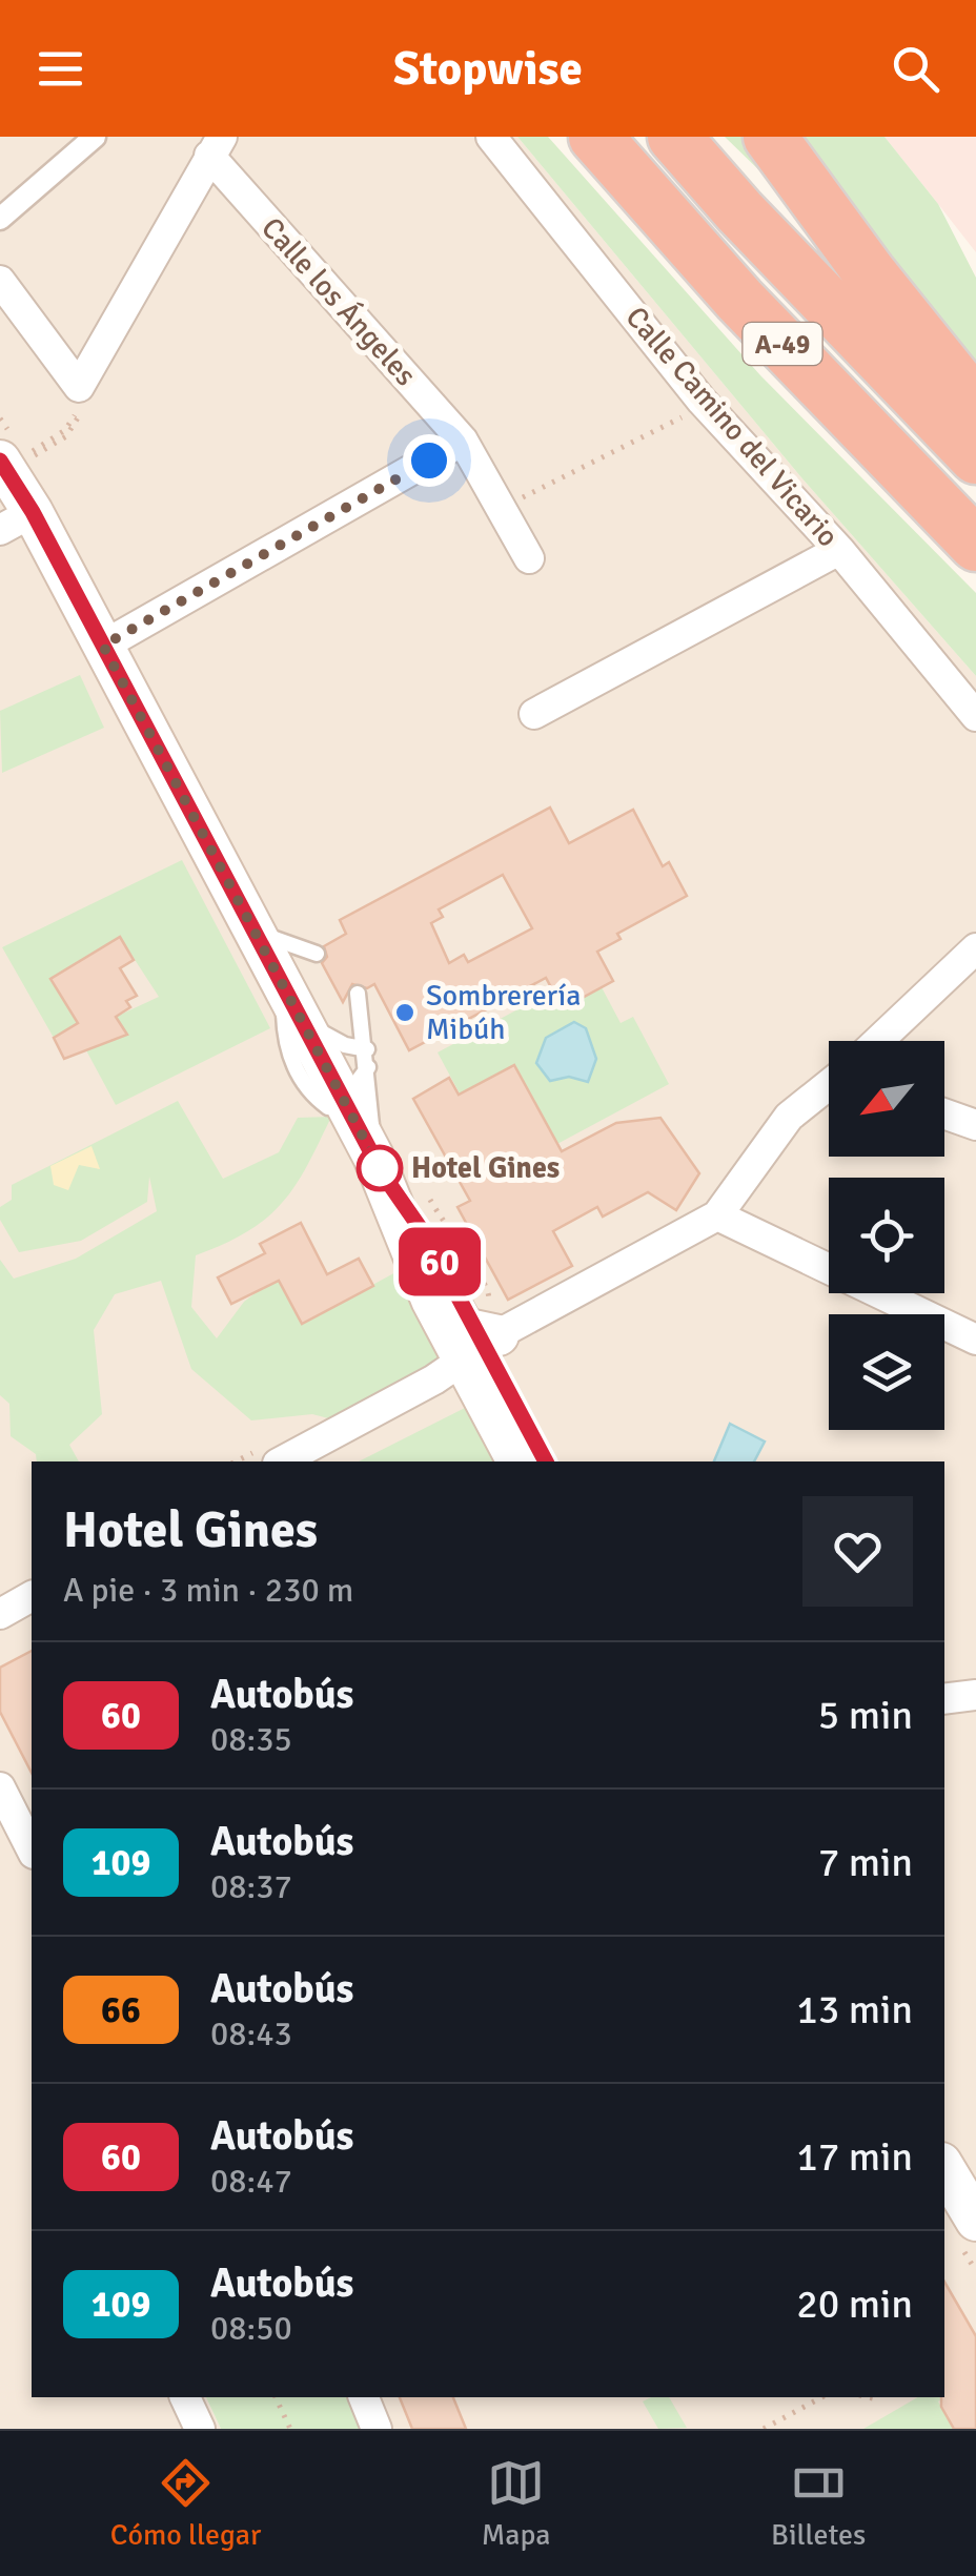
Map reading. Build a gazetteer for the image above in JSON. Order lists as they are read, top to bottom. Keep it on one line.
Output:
{"streets":{"highway":["A-49"],"street":["Calle los Ángeles","Calle Camino del Vicario"]},"places":["Sombrerería Mibúh","Hotel Gines"],"lines":["bus line 60"],"north":"bottom left","page":{"header":"Stopwise","on_map":"60","heading":["Hotel Gines","A pie · 3 min · 230 m"],"list":[{"mark":"60","name":"Autobús","note":"08:35","value":"5 min"},{"mark":"109","name":"Autobús","note":"08:37","value":"7 min"},{"mark":"66","name":"Autobús","note":"08:43","value":"13 min"},{"mark":"60","name":"Autobús","note":"08:47","value":"17 min"},{"mark":"109","name":"Autobús","note":"08:50","value":"20 min"}],"tabs":["Cómo llegar","Mapa","Billetes"]}}
